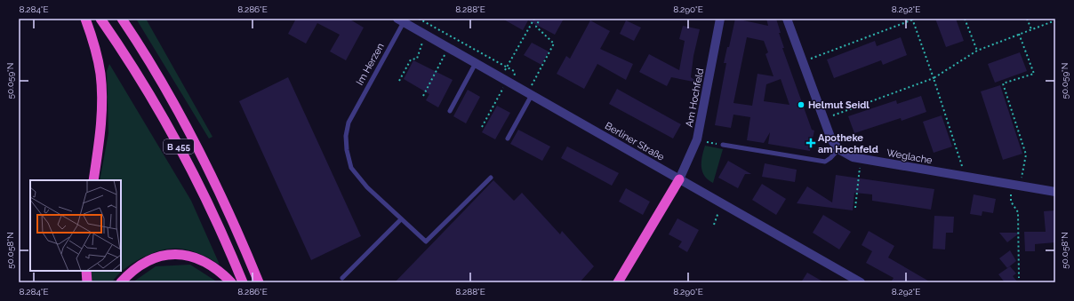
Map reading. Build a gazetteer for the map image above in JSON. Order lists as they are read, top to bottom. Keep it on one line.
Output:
{"streets":{"highway":["B 455"],"street":["Am Hochfeld","Berliner Straße","Weglache"],"lane":["Im Herzen"]},"crossings":[["Im Herzen","Berliner Straße"],["Am Hochfeld","Berliner Straße"]],"places":{"other":["Helmut Seidl"],"health":["Apotheke am Hochfeld"]},"coordinates":["8.284°E","8.286°E","8.288°E","8.290°E","8.292°E","50.059°N","50.058°N"]}
